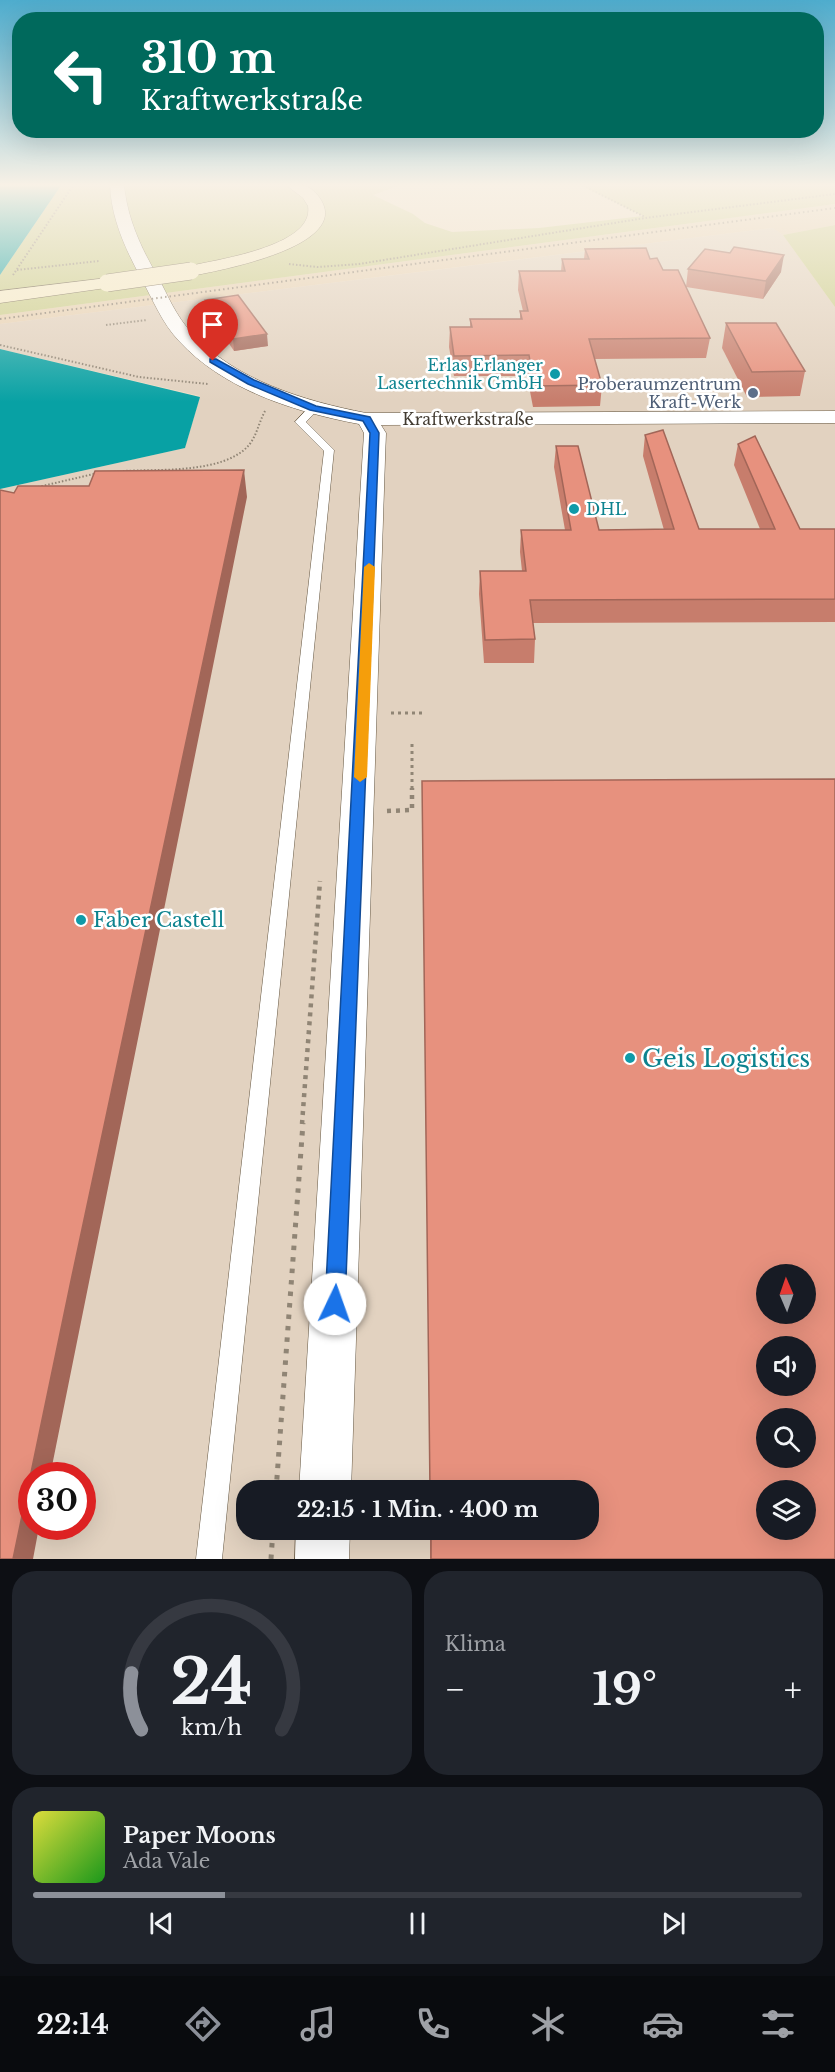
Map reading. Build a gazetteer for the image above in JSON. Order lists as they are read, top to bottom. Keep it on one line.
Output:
{"streets":{"street":["Kraftwerkstraße"]},"places":["Erlas Erlanger Lasertechnik GmbH","Proberaumzentrum Kraft-Werk","DHL","Faber Castell","Geis Logistics"],"north":"top","page":{"turn":["310 m","Kraftwerkstraße"],"limit":"30","trip":"22:15 · 1 Min. · 400 m","tile":"Klima","heat":["−","19°","+"],"song":["Paper Moons","Ada Vale"],"tabs":"22:14","gauge":["24","km/h"]}}
